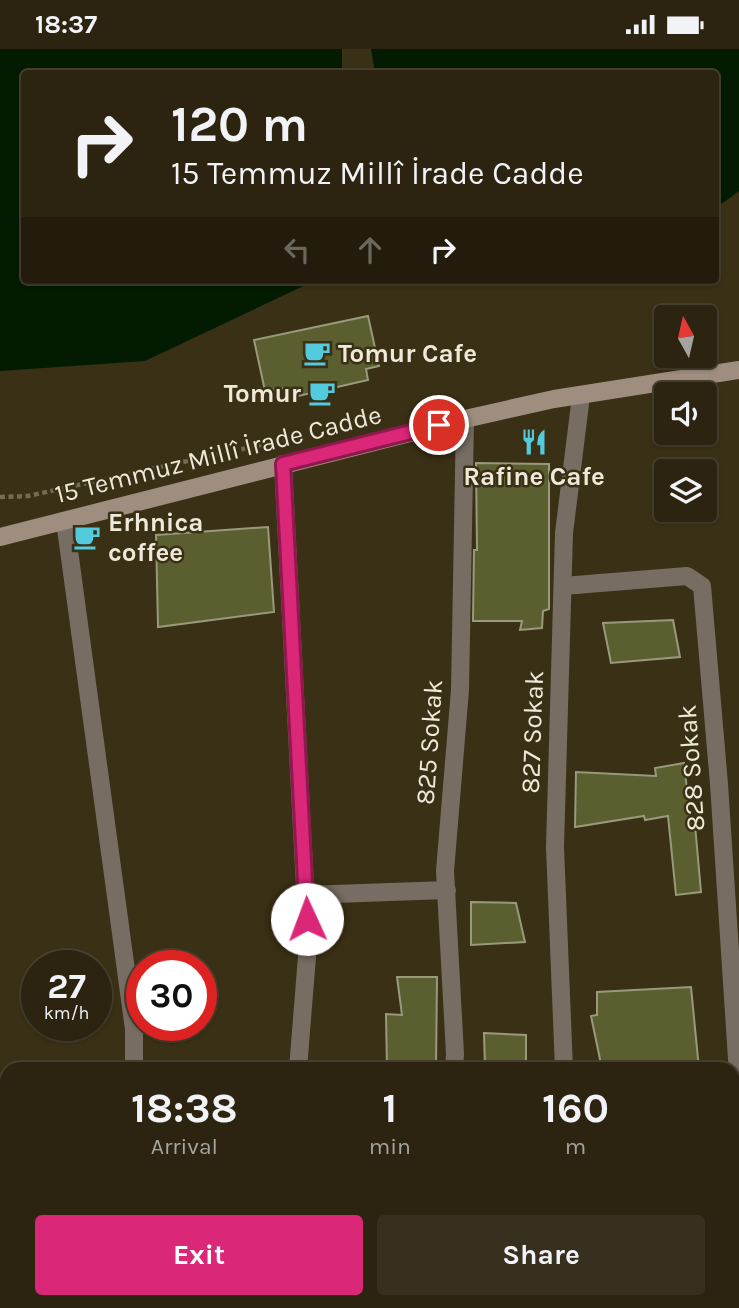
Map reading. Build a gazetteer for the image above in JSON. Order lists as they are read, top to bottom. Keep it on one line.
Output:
{"streets":{"main road":["15 Temmuz Millî İrade Cadde"],"street":["827 Sokak","825 Sokak","828 Sokak"]},"crossings":[["15 Temmuz Millî İrade Cadde","827 Sokak"],["15 Temmuz Millî İrade Cadde","825 Sokak"],["827 Sokak","828 Sokak"]],"places":{"cafe":["Tomur Cafe","Tomur","Erhnica coffee"],"restaurant":["Rafine Cafe"]},"north":"top","page":{"status":"18:37","turn":["120 m","15 Temmuz Millî İrade Cadde"],"speed":"27 km/h","limit":"30","eta":["18:38","Arrival","1","min","160","m"],"buttons":["Exit","Share"]}}
